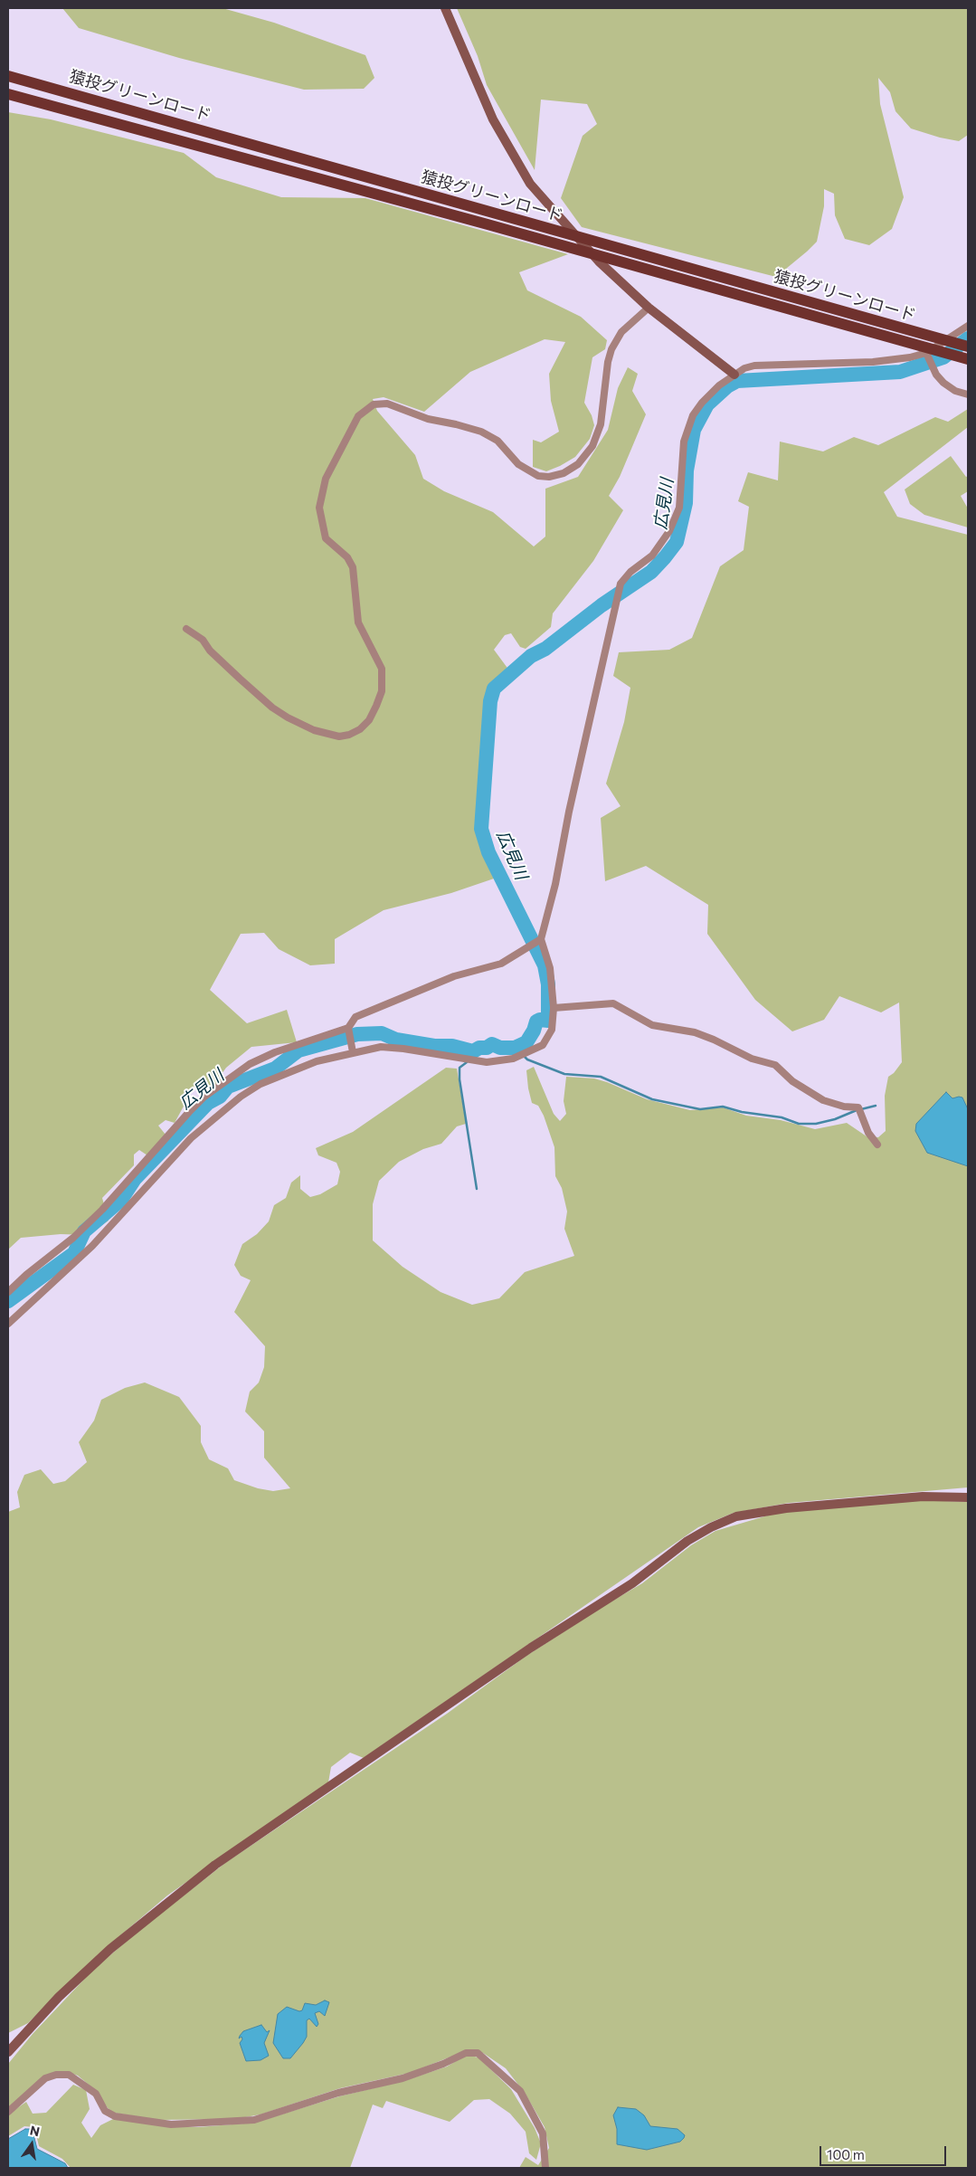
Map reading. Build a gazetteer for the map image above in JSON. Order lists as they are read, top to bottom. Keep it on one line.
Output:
{"streets":{"main road":["猿投グリーンロード"]},"water":["広見川"],"scale_bar":"100 m","north":"top"}
